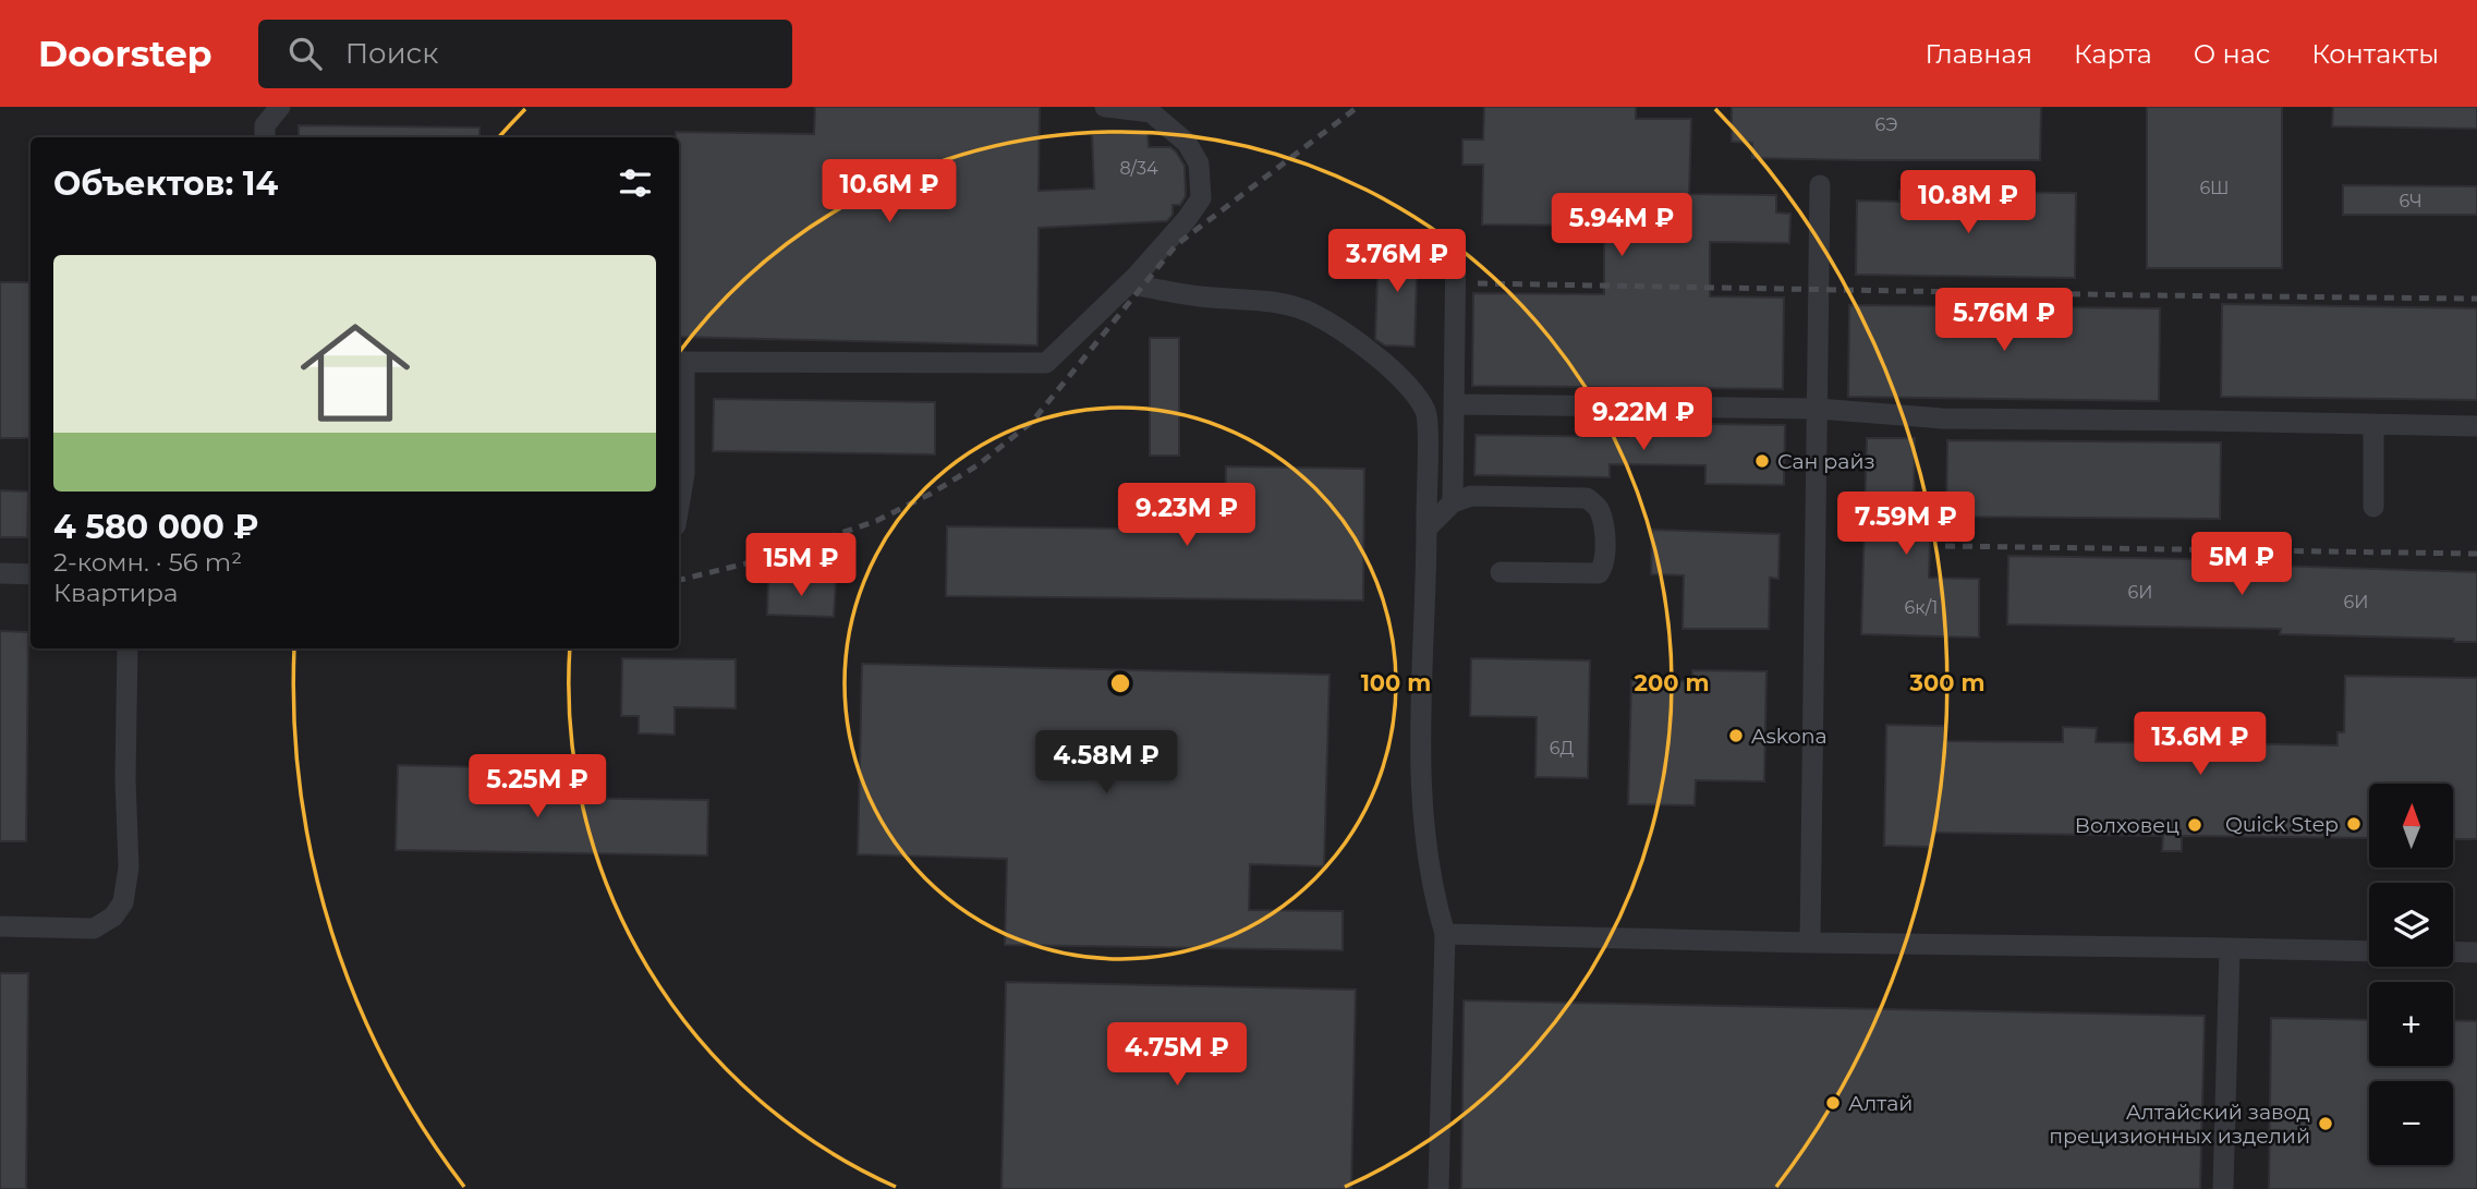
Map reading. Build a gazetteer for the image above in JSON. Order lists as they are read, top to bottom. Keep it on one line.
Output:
{"places":["Сан райз","Askona","Quick Step","Волховец","Алтай","Алтайский завод прецизионных изделий"],"house_numbers":["6Э","8/34","6Ш","6Ч","6И","6И","6к/1","6Д"],"north":"top","page":{"header":"Doorstep","search":"Поиск","nav":["Главная","Карта","О нас","Контакты"],"heading":"Объектов: 14","price":["10.6M ₽","10.8M ₽","5.94M ₽","3.76M ₽","5.76M ₽","9.22M ₽","9.23M ₽","7.59M ₽","5M ₽","15M ₽","13.6M ₽","4.58M ₽","5.25M ₽","4.75M ₽"],"list":[{"name":"4 580 000 ₽","note":"2-комн. · 56 m² · Квартира"}],"map_buttons":["+","−"]},"rings":["100 m","200 m","300 m"]}
